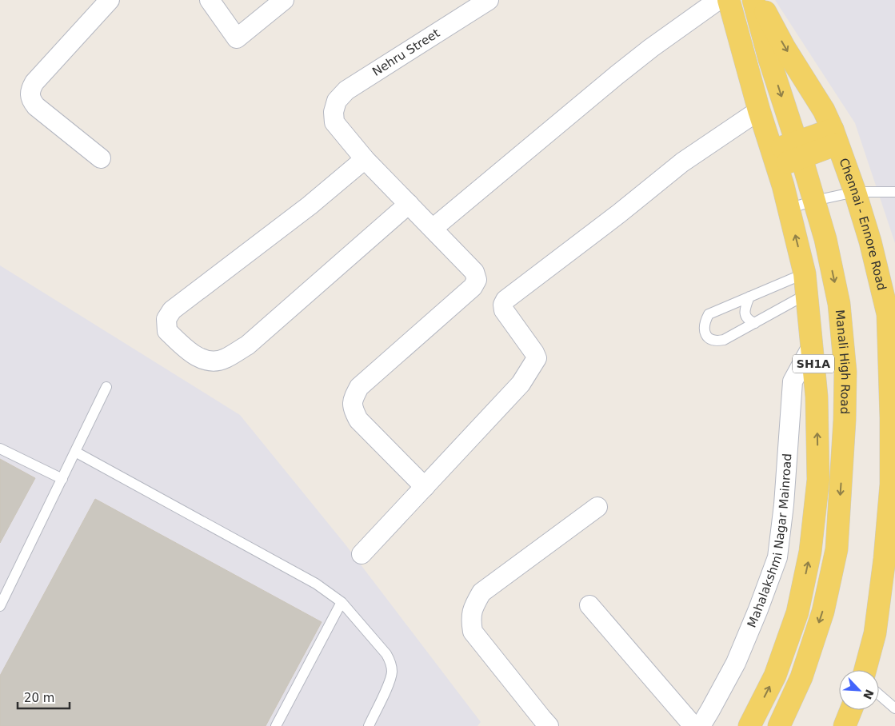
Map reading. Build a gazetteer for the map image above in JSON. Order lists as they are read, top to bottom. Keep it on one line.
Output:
{"streets":{"main road":["Chennai - Ennore Road","Manali High Road","SH1A"],"street":["Nehru Street","Mahalakshmi Nagar Mainroad"]},"crossings":[["SH1A","Mahalakshmi Nagar Mainroad"]],"scale_bar":"20 m","north":"bottom right"}
